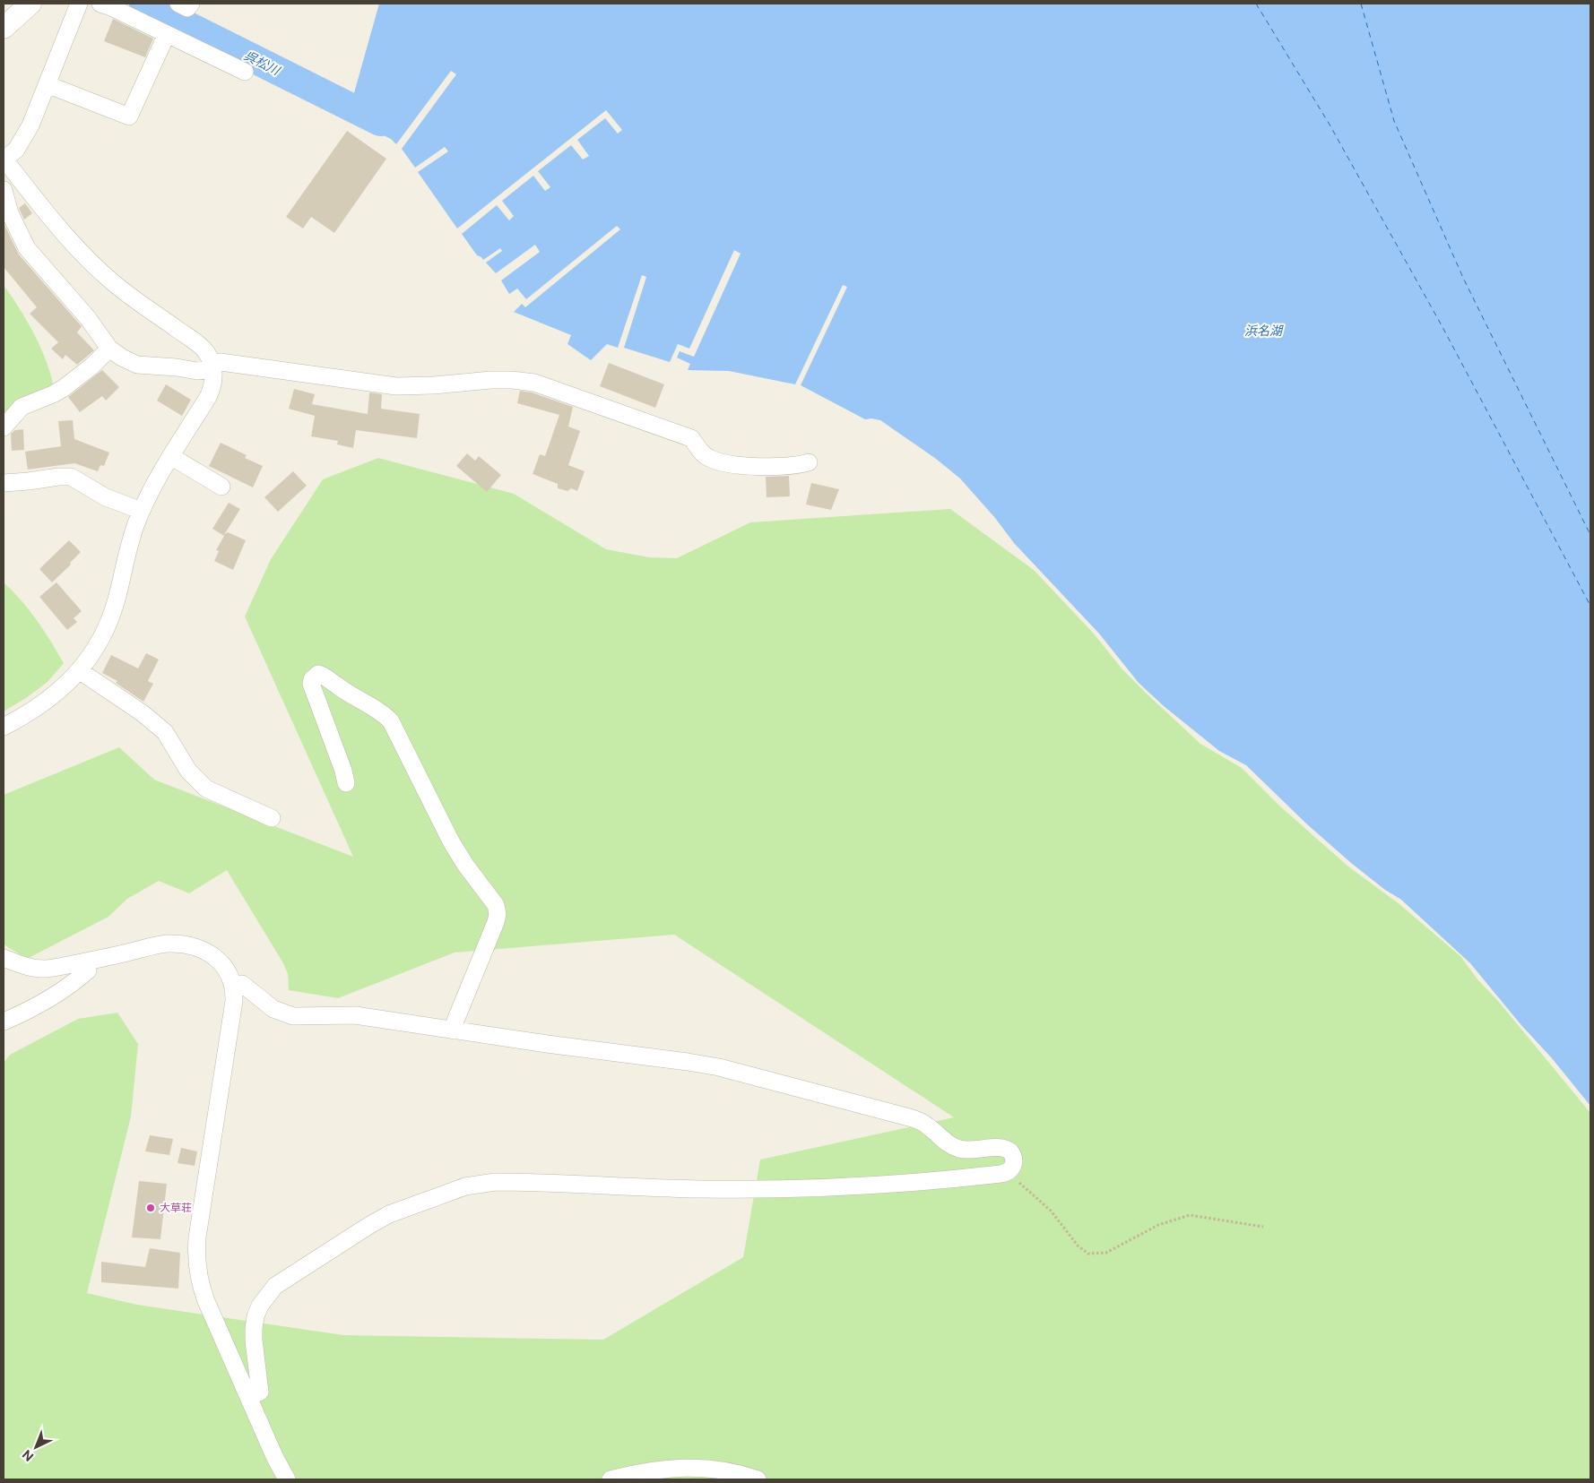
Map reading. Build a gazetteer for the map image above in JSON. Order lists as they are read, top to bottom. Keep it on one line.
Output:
{"water":["呉松川","浜名湖"],"places":["大草荘"],"north":"bottom left"}
